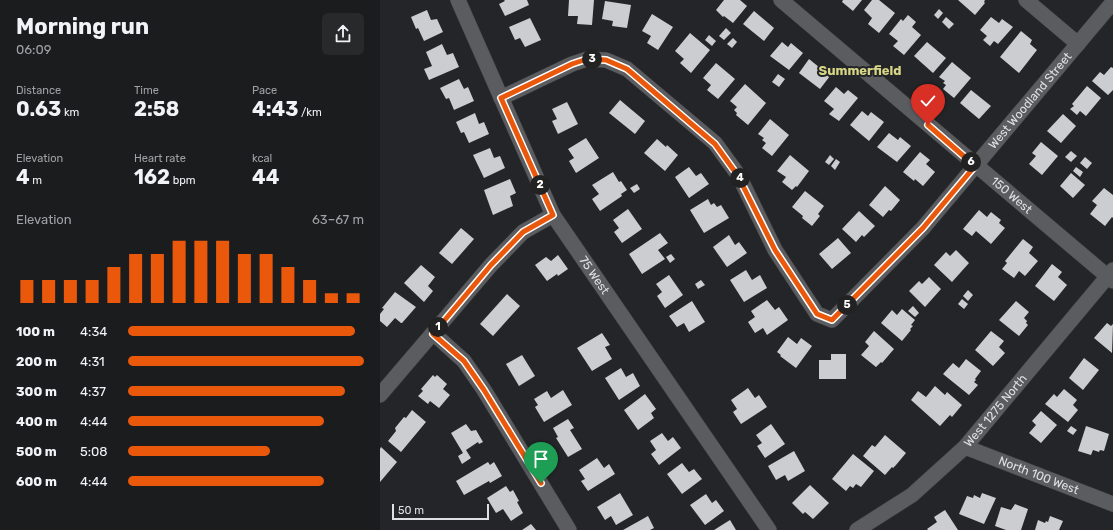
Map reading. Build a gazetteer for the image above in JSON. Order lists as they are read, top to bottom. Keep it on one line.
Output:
{"streets":{"street":["West Woodland Street","150 West","75 West","West 1275 North","North 100 West"]},"crossings":[["West Woodland Street","150 West"],["West Woodland Street","75 West"],["150 West","West 1275 North"],["West 1275 North","North 100 West"]],"districts":["Summerfield"],"scale_bar":"50 m","page":{"heading":["Morning run","06:09"],"pins":["3","6","4","2","5","1"],"stats":[["Distance","0.63 km"],["Time","2:58"],["Pace","4:43 /km"],["Elevation","4 m"],["Heart rate","162 bpm"],["kcal","44"]],"chart":["Elevation","63–67 m"],"list":[{"name":"100 m","note":"4:34"},{"name":"200 m","note":"4:31"},{"name":"300 m","note":"4:37"},{"name":"400 m","note":"4:44"},{"name":"500 m","note":"5:08"},{"name":"600 m","note":"4:44"}],"scale":"50 m"}}
